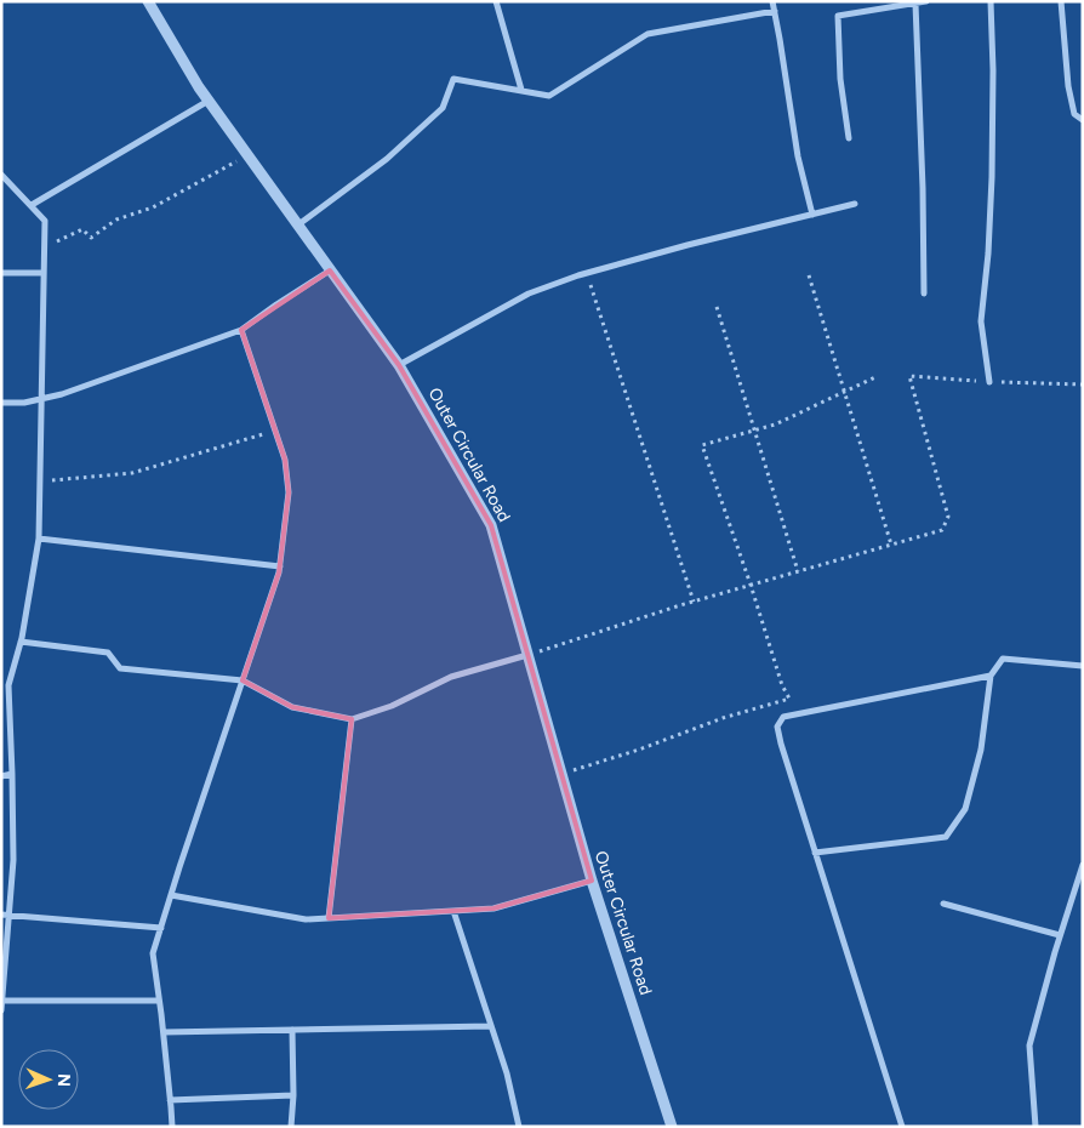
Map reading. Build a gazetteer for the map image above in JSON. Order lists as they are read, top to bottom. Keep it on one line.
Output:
{"streets":{"street":["Outer Circular Road"]},"north":"right"}
